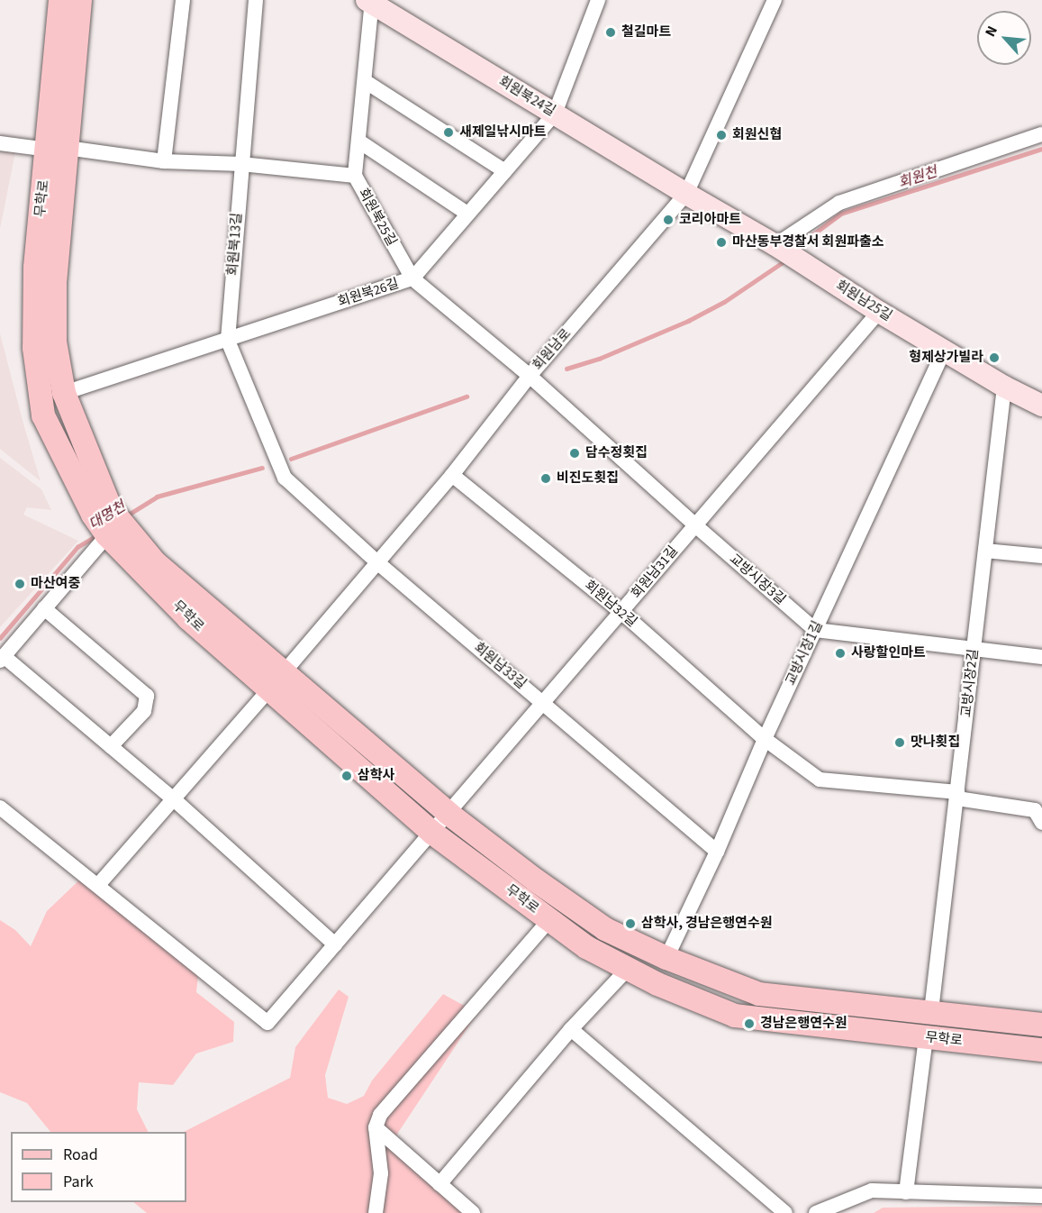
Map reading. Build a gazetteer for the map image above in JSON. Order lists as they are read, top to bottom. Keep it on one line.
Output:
{"streets":{"main road":["회원북24길","무학로","회원남25길"],"street":["회원북25길","회원북13길","회원북26길","회원남로","회원남31길","교방시장3길","회원남32길","교방시장1길","회원남33길","교방시장2길"]},"crossings":[["회원북24길","회원북25길"],["회원북24길","회원북26길"],["회원북24길","회원남25길"],["회원북24길","회원남로"],["무학로","회원북26길"],["무학로","회원남로"],["무학로","회원남31길"],["무학로","교방시장1길"],["무학로","교방시장2길"],["회원북25길","회원북26길"],["회원북25길","회원남로"],["회원북25길","교방시장3길"],["회원북13길","회원북26길"],["회원북13길","회원남33길"],["회원남25길","회원남로"],["회원남25길","회원남31길"],["회원남25길","교방시장1길"],["회원남25길","교방시장2길"],["회원남로","회원남31길"],["회원남로","교방시장3길"],["회원남로","회원남32길"],["회원남로","회원남33길"],["회원남31길","교방시장3길"],["회원남31길","회원남32길"],["회원남31길","회원남33길"],["교방시장3길","교방시장1길"],["회원남32길","교방시장1길"],["회원남32길","교방시장2길"],["교방시장1길","회원남33길"]],"water":["회원천","대명천"],"places":["철길마트","새제일낚시마트","회원신협","코리아마트","마산동부경찰서 회원파출소","형제상가빌라","담수정횟집","비진도횟집","마산여중","사랑할인마트","맛나횟집","삼학사","삼학사, 경남은행연수원","경남은행연수원"],"legend":["Road","Park"],"north":"top left"}
